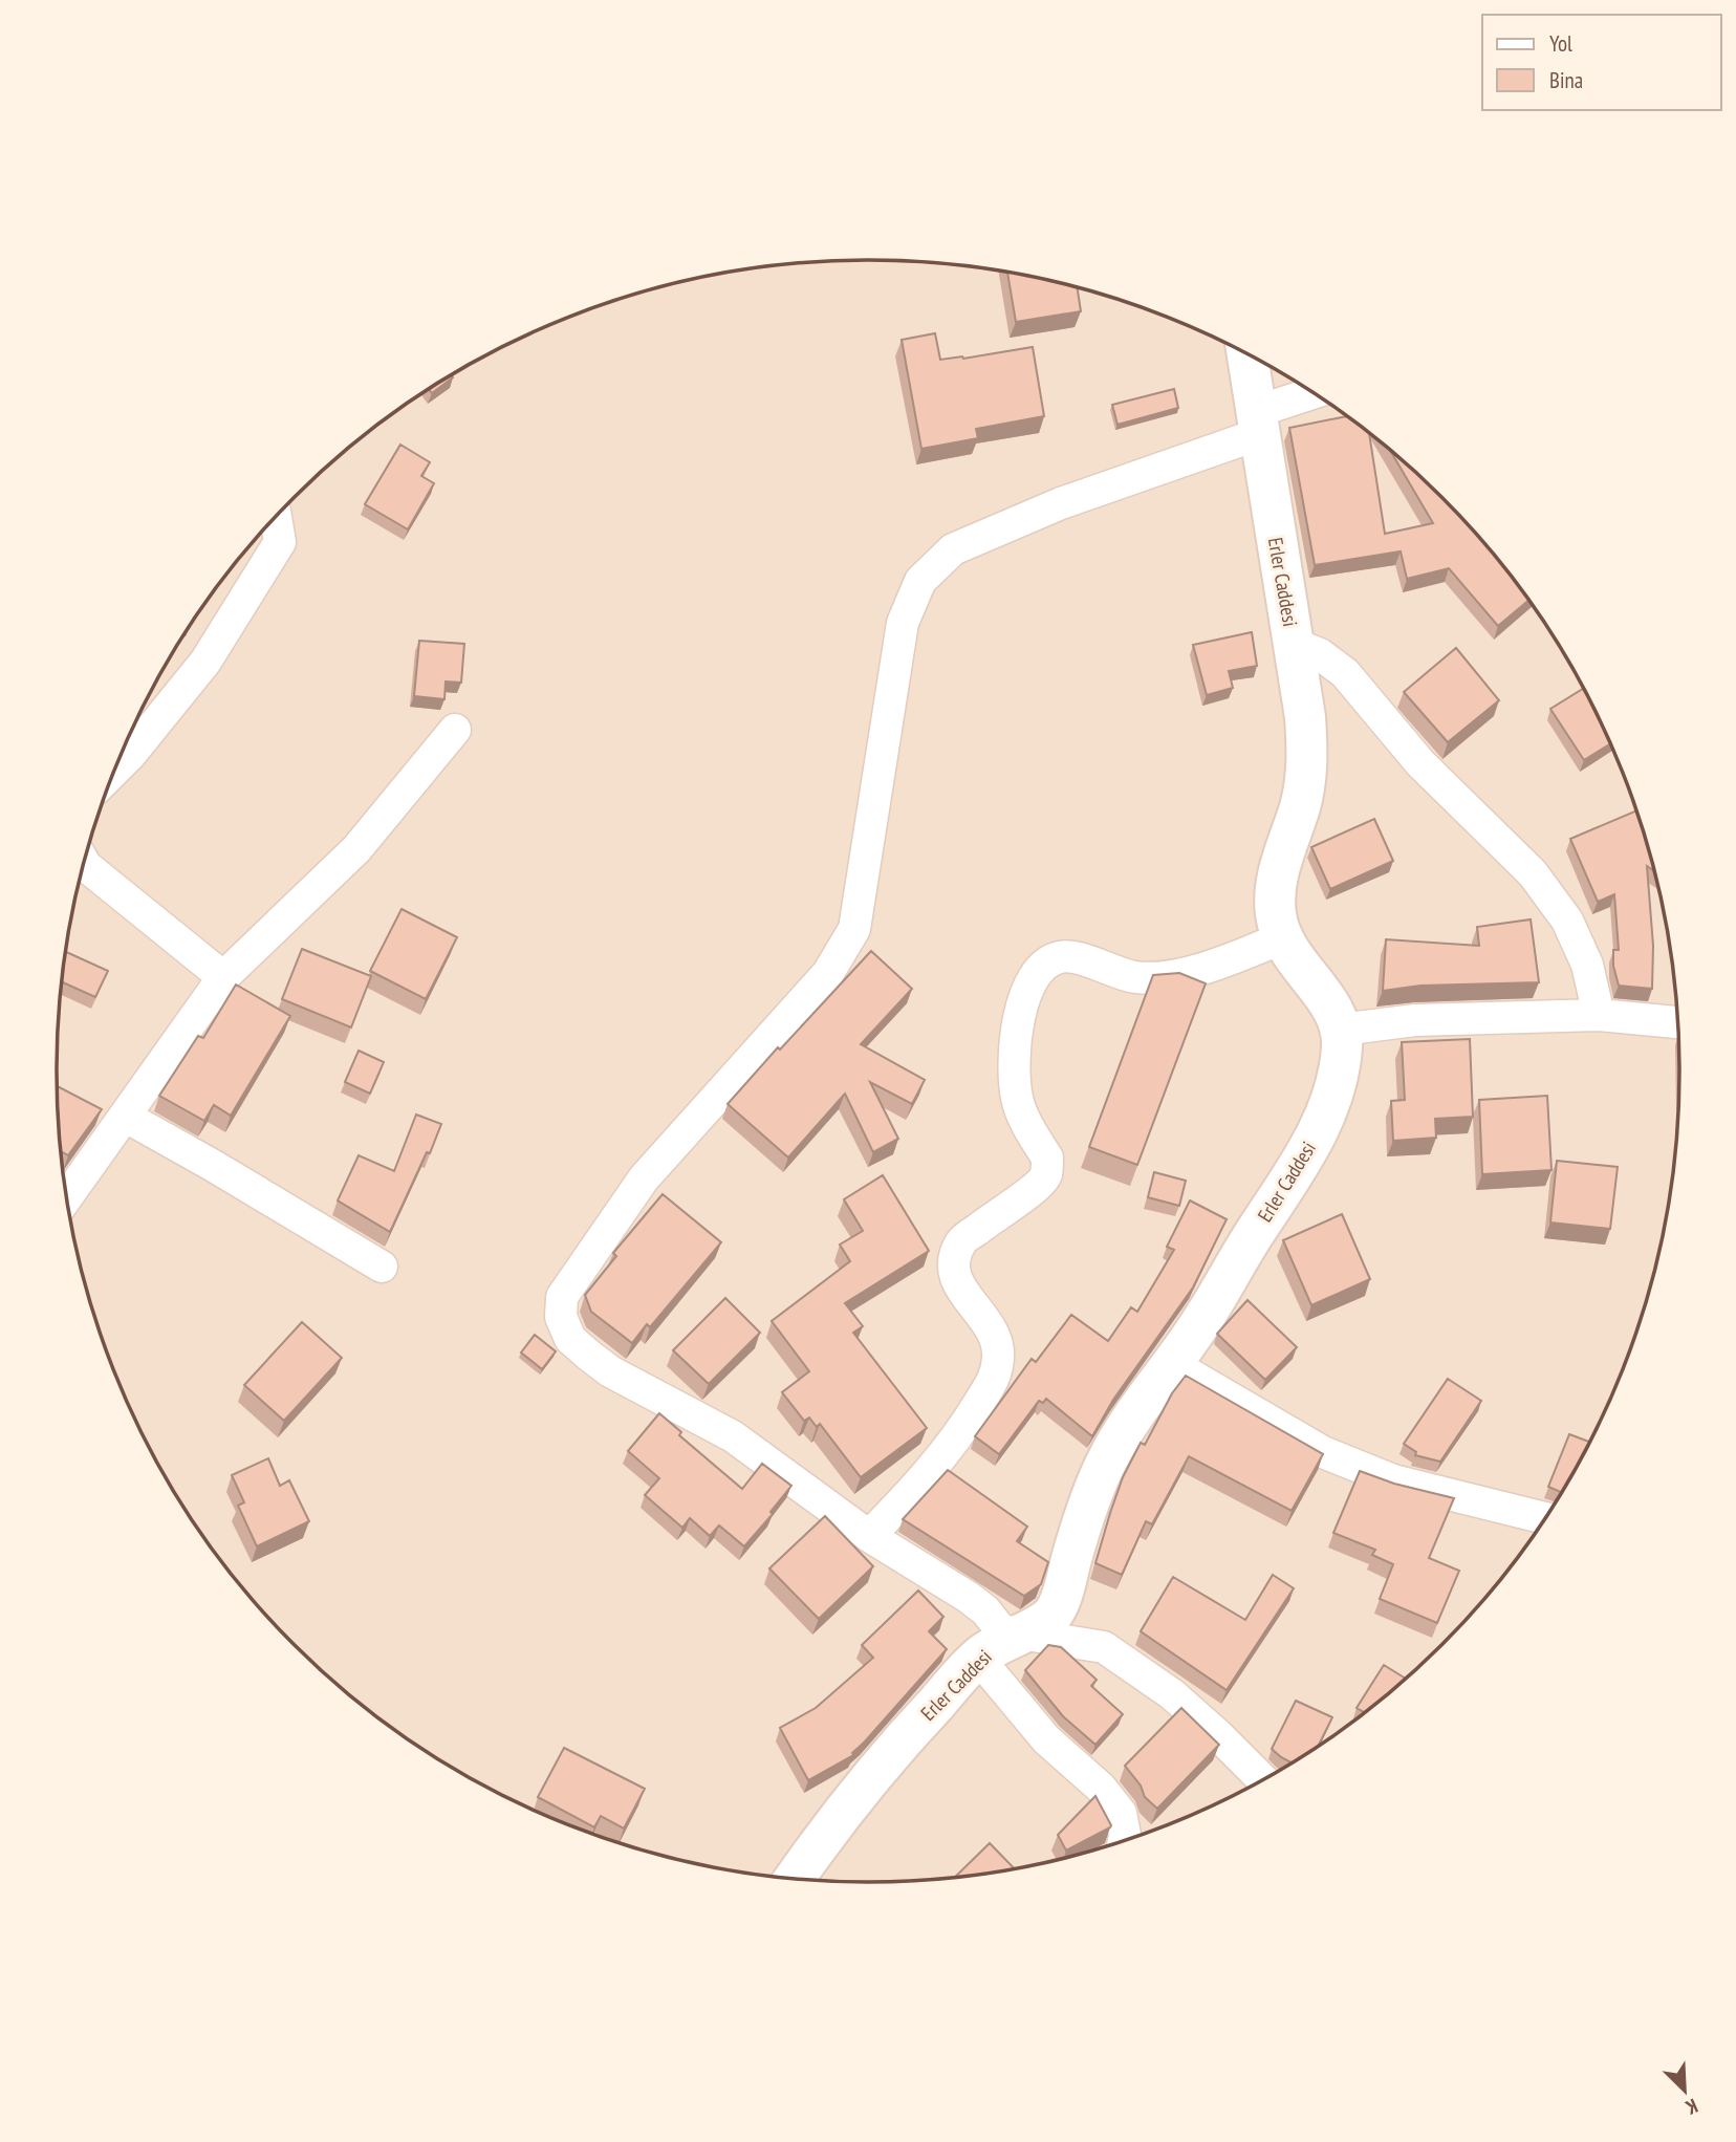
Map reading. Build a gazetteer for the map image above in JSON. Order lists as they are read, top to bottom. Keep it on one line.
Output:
{"streets":{"street":["Erler Caddesi"]},"legend":["Yol","Bina"],"north":"bottom right"}
